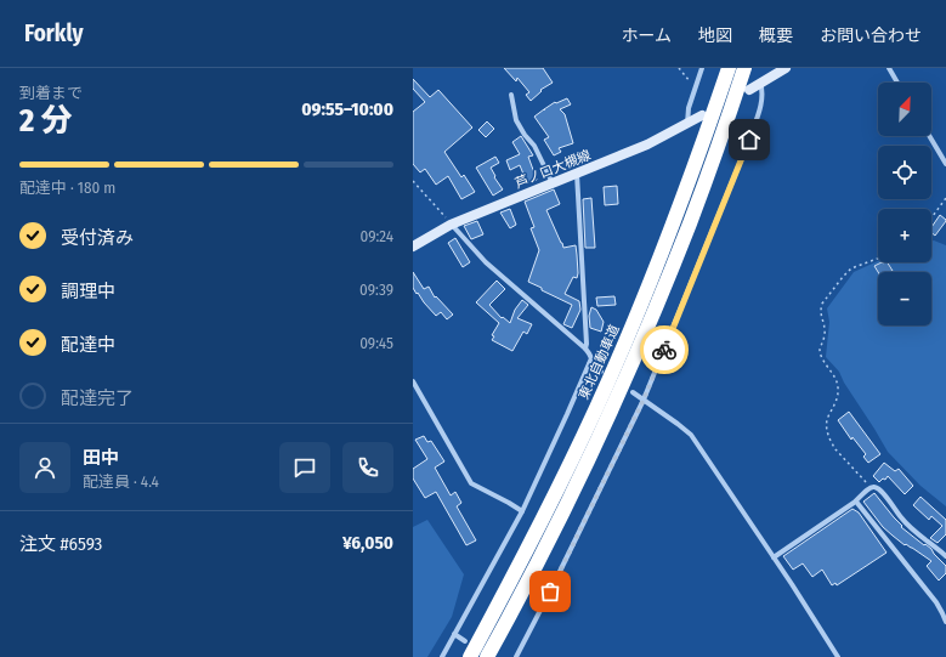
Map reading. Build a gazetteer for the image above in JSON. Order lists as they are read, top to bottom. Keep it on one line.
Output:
{"streets":{"highway":["東北自動車道"],"main road":["芦ノ口大槻線"]},"north":"top right","page":{"header":"Forkly","nav":["ホーム","地図","概要","お問い合わせ"],"heading":["2 分","到着まで","09:55–10:00"],"panel":["田中","配達員 · 4.4","注文 #6593","¥6,050"],"map_buttons":["+","−"],"bar":"配達中 · 180 m","list":[["受付済み","09:24"],["調理中","09:39"],["配達中","09:45"],"配達完了"]}}
